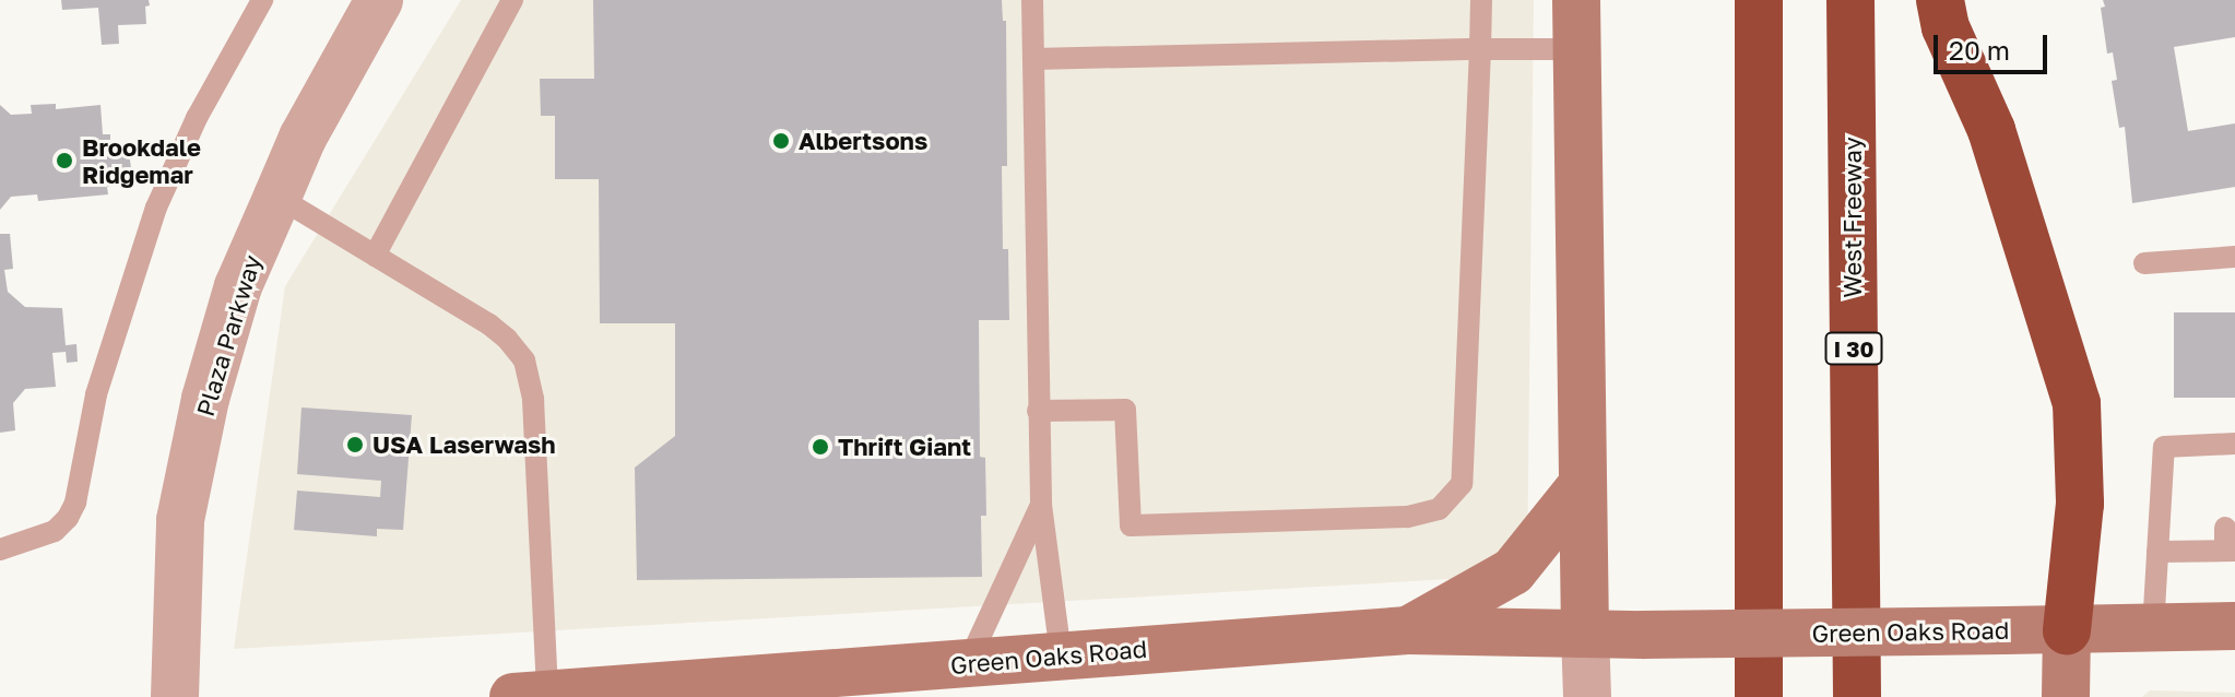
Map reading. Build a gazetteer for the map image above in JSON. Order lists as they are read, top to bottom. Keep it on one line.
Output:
{"streets":{"highway":["West Freeway","I 30"],"main road":["Green Oaks Road"],"street":["Plaza Parkway"]},"places":["Albertsons","Brookdale Ridgemar","USA Laserwash","Thrift Giant"],"scale_bar":"20 m"}
